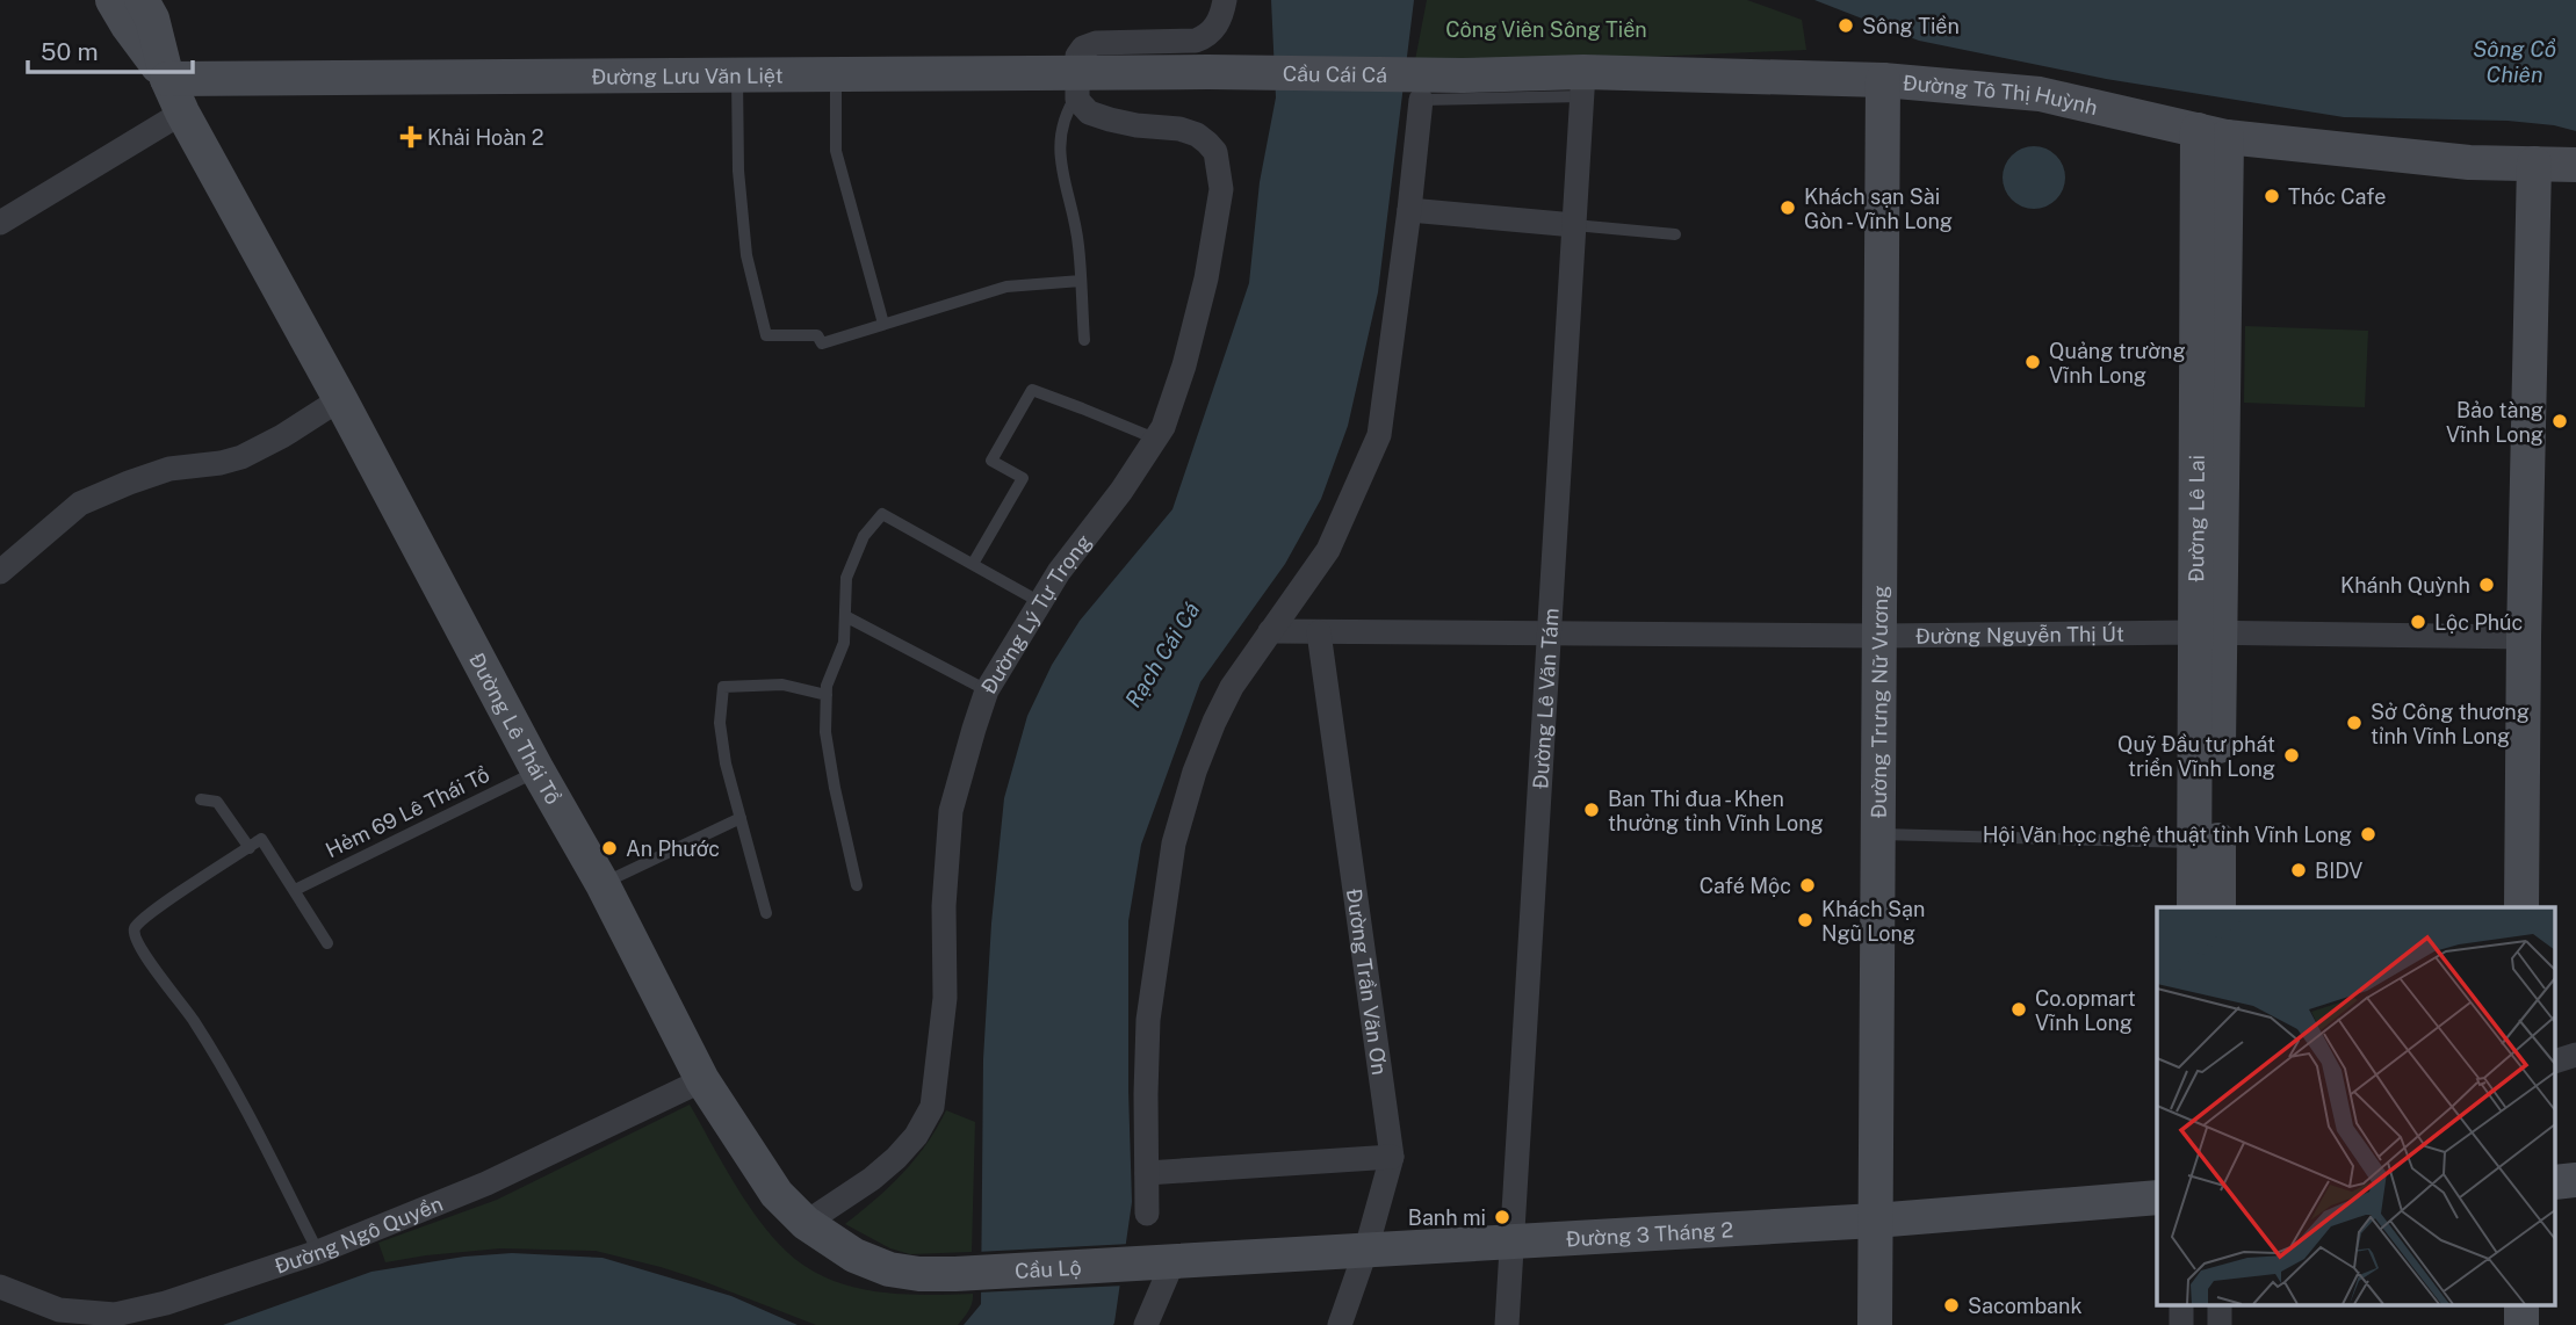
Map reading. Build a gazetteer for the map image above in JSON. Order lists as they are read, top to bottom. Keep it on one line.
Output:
{"streets":{"main road":["Cầu Cái Cá","Đường Lưu Văn Liệt","Đường Tô Thị Huỳnh","Đường Lê Lai","Đường Trưng Nữ Vương","Đường Lê Thái Tổ","Đường 3 Tháng 2","Cầu Lộ"],"street":["Đường Lý Tự Trọng","Đường Nguyễn Thị Út","Đường Lê Văn Tám","Đường Trần Văn Ơn","Đường Ngô Quyền"],"lane":["Hẻm 69 Lê Thái Tổ"]},"crossings":[["Cầu Cái Cá","Đường Lưu Văn Liệt"],["Cầu Cái Cá","Đường Tô Thị Huỳnh"],["Đường Lưu Văn Liệt","Đường Lý Tự Trọng"],["Đường Lưu Văn Liệt","Đường Lê Thái Tổ"],["Đường Tô Thị Huỳnh","Đường Lê Lai"],["Đường Tô Thị Huỳnh","Đường Lê Văn Tám"],["Đường Tô Thị Huỳnh","Đường Trưng Nữ Vương"],["Đường Lê Lai","Đường Nguyễn Thị Út"],["Đường Lý Tự Trọng","Đường Lê Thái Tổ"],["Đường Nguyễn Thị Út","Đường Lê Văn Tám"],["Đường Nguyễn Thị Út","Đường Trưng Nữ Vương"],["Đường Nguyễn Thị Út","Đường Trần Văn Ơn"],["Đường Lê Văn Tám","Đường 3 Tháng 2"],["Đường Trưng Nữ Vương","Đường 3 Tháng 2"],["Đường Lê Thái Tổ","Hẻm 69 Lê Thái Tổ"],["Đường Lê Thái Tổ","Đường Ngô Quyền"],["Đường Lê Thái Tổ","Cầu Lộ"],["Đường Trần Văn Ơn","Đường 3 Tháng 2"],["Đường 3 Tháng 2","Cầu Lộ"]],"water":["Sông Cổ Chiên","Rạch Cái Cá"],"parks":["Công Viên Sông Tiền"],"places":{"other":["Sông Tiền","Thóc Cafe","Khách sạn Sài Gòn - Vĩnh Long","Quảng trường Vĩnh Long","Bảo tàng Vĩnh Long","Khánh Quỳnh","Lộc Phúc","Sở Công thương tỉnh Vĩnh Long","Quỹ Đầu tư phát triển Vĩnh Long","Ban Thi đua - Khen thưởng tỉnh Vĩnh Long","Hội Văn học nghệ thuật tỉnh Vĩnh Long","An Phước","BIDV","Café Mộc","Khách Sạn Ngũ Long","Co.opmart Vĩnh Long","Banh mi","Sacombank"],"health":["Khải Hoàn 2"]},"scale_bar":"50 m"}
